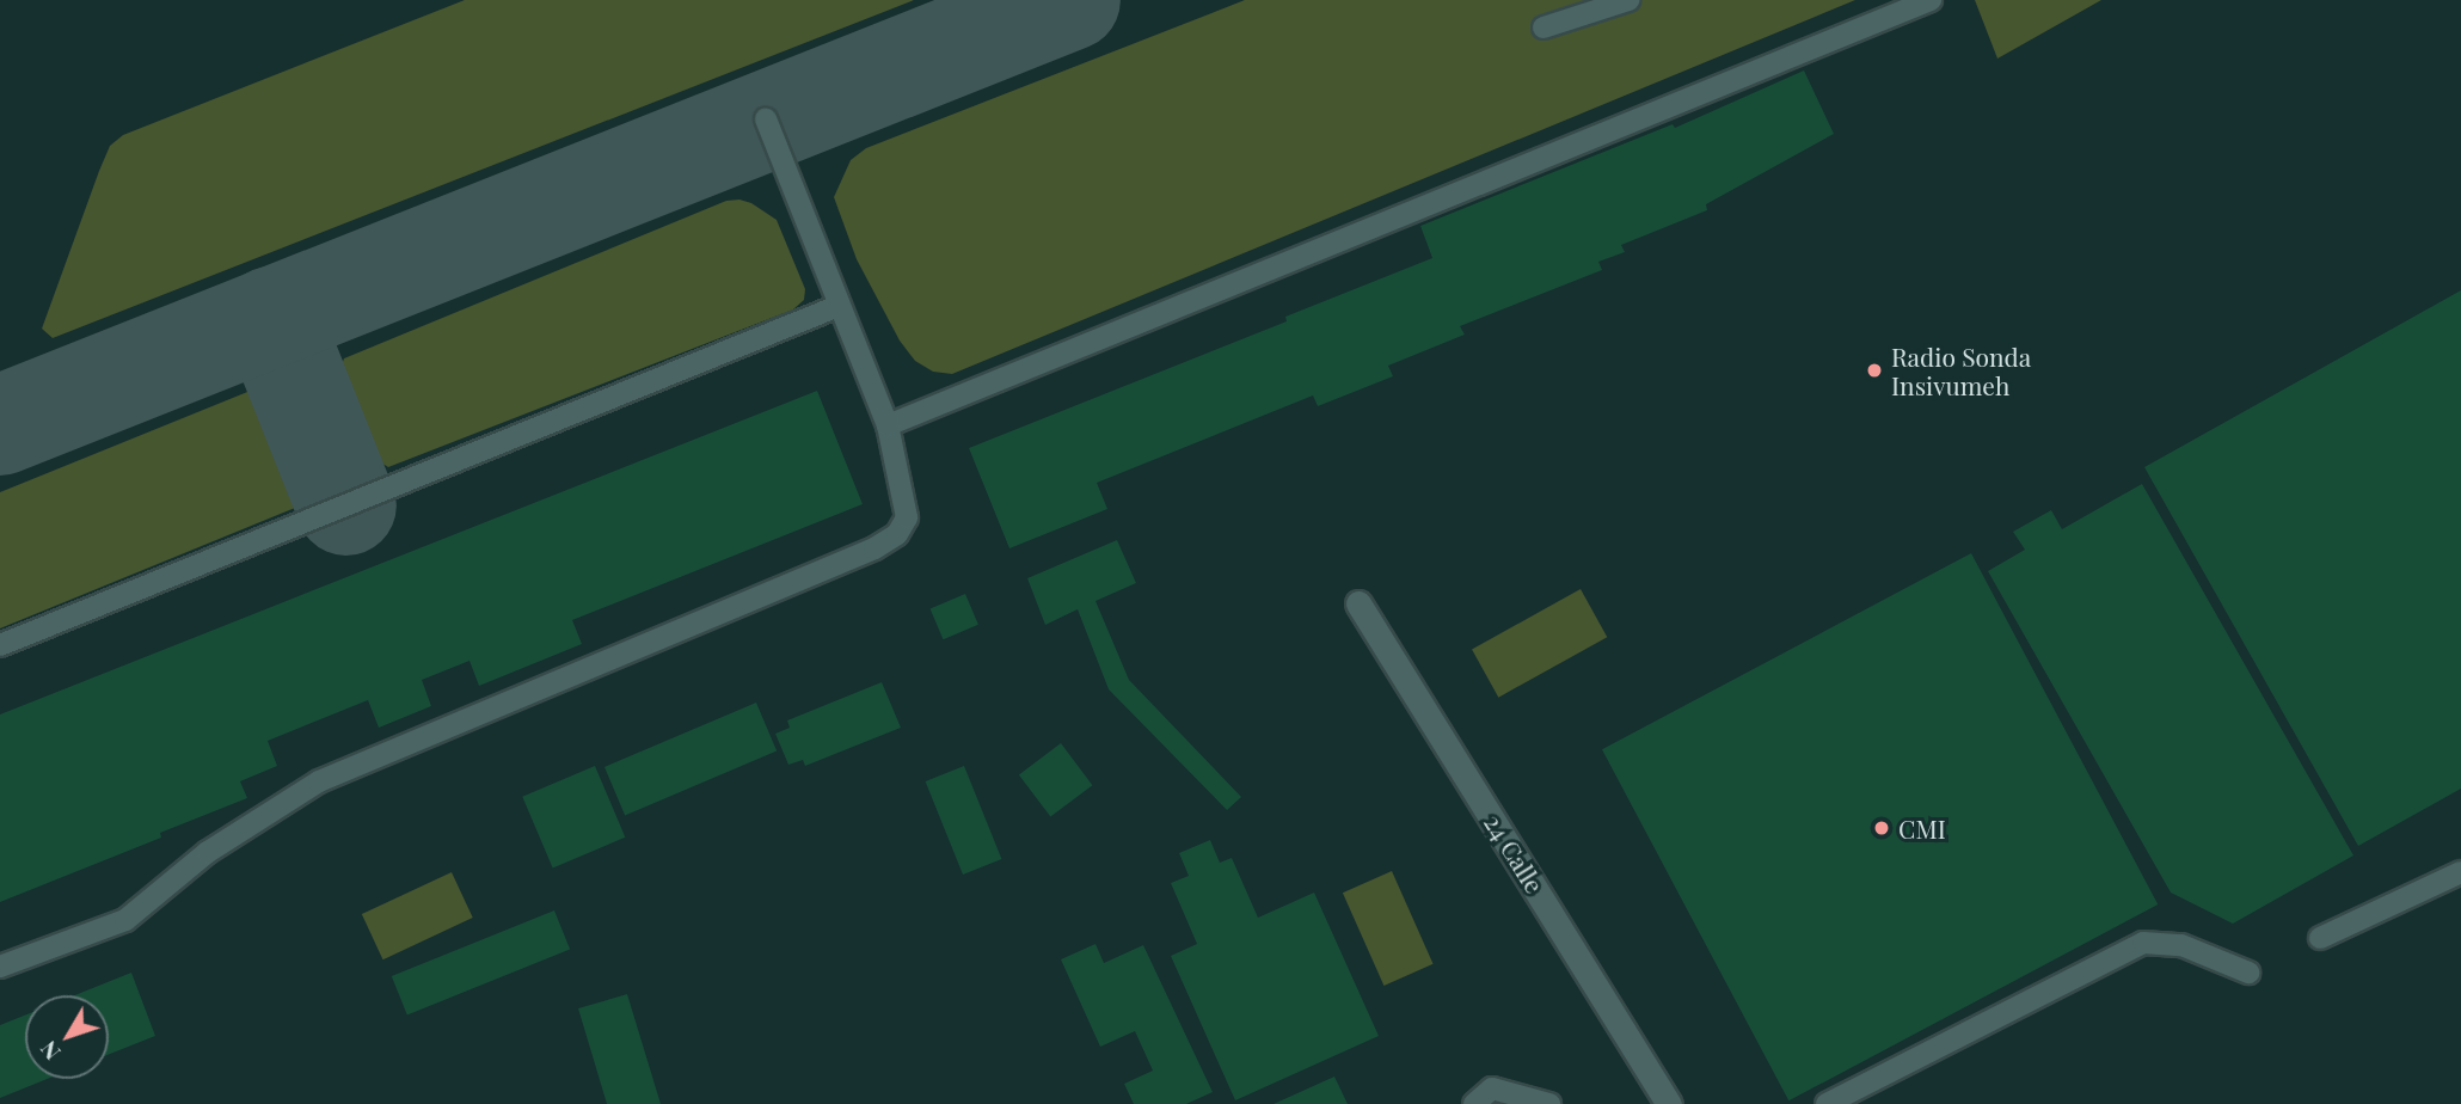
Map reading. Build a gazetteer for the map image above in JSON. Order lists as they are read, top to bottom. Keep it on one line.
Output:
{"streets":{"street":["24 Calle"]},"places":["Radio Sonda Insivumeh","CMI"],"north":"bottom left"}
